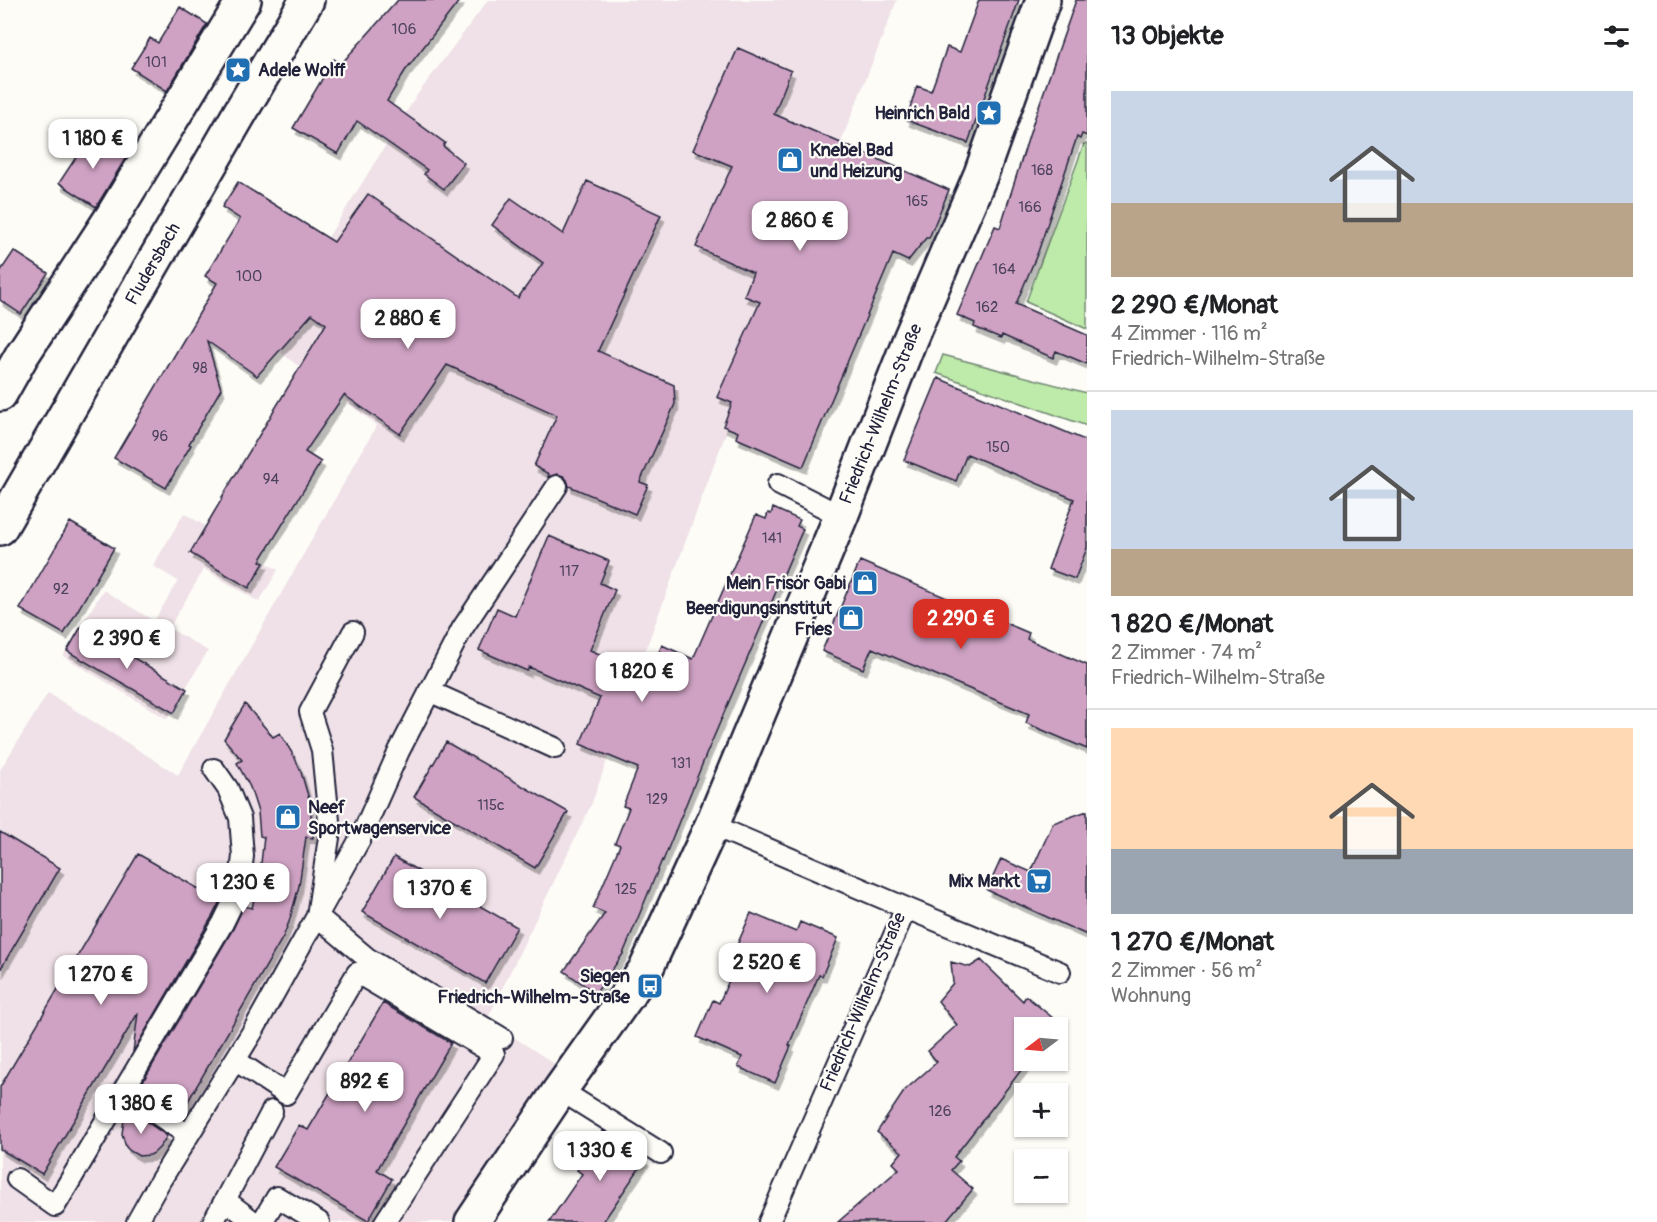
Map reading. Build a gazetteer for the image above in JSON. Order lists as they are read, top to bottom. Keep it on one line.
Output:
{"streets":{"street":["Fludersbach","Friedrich-Wilhelm-Straße"]},"places":{"place":["Adele Wolff","Heinrich Bald"],"shop":["Knebel Bad und Heizung","Mein Frisör Gabi","Beerdigungsinstitut Fries","Neef Sportwagenservice"],"supermarket":["Mix Markt"],"bus stop":["Siegen Friedrich-Wilhelm-Straße"]},"house_numbers":["106","101","168","165","166","164","100","162","98","96","150","94","141","117","92","131","129","115c","125","126"],"north":"left","page":{"heading":"13 Objekte","list":[{"name":"2 290 €/Monat","note":"4 Zimmer · 116 m² · Friedrich-Wilhelm-Straße"},{"name":"1 820 €/Monat","note":"2 Zimmer · 74 m² · Friedrich-Wilhelm-Straße"},{"name":"1 270 €/Monat","note":"2 Zimmer · 56 m² · Wohnung"}],"price":["1 180 €","2 860 €","2 880 €","2 290 €","2 390 €","1 820 €","1 230 €","1 370 €","2 520 €","1 270 €","892 €","1 380 €","1 330 €"],"map_buttons":["+","−"]}}
